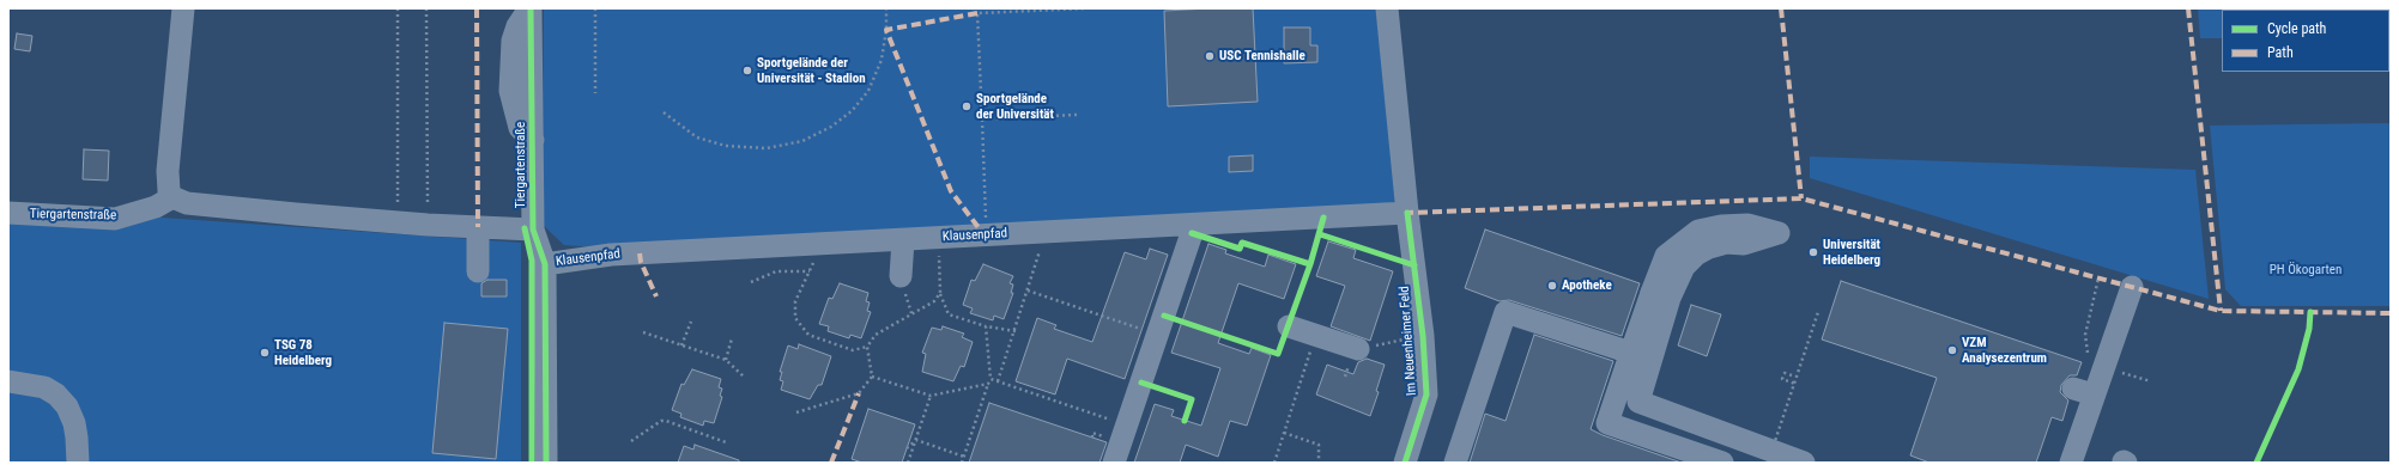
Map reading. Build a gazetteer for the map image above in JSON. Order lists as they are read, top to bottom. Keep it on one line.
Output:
{"streets":{"street":["Tiergartenstraße","Klausenpfad","Im Neuenheimer Feld"]},"crossings":[["Tiergartenstraße","Klausenpfad"],["Klausenpfad","Im Neuenheimer Feld"]],"parks":["PH Ökogarten"],"places":["USC Tennishalle","Sportgelände der Universität - Stadion","Sportgelände der Universität","Universität Heidelberg","Apotheke","VZM Analysezentrum","TSG 78 Heidelberg"],"legend":["Cycle path","Path"]}
